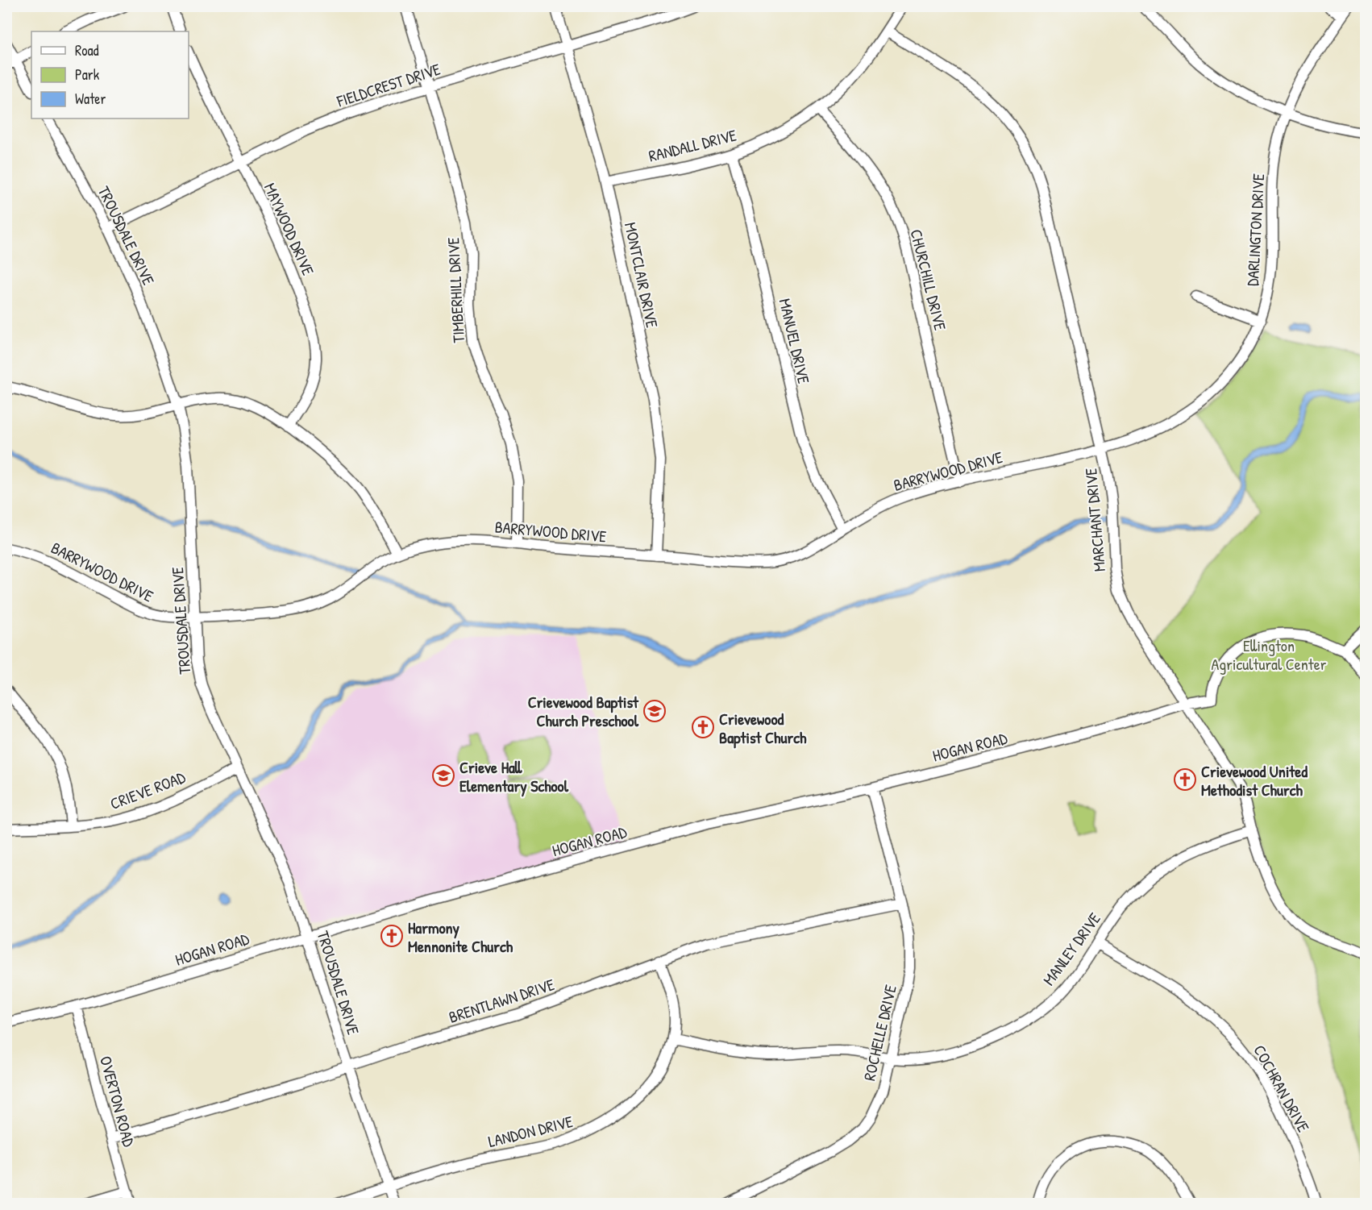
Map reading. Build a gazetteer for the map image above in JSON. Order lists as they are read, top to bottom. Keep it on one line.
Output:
{"streets":{"street":["FIELDCREST DRIVE","RANDALL DRIVE","MAYWOOD DRIVE","DARLINGTON DRIVE","TROUSDALE DRIVE","MONTCLAIR DRIVE","CHURCHILL DRIVE","TIMBERHILL DRIVE","MANUEL DRIVE","BARRYWOOD DRIVE","MARCHANT DRIVE","HOGAN ROAD","CRIEVE ROAD","MANLEY DRIVE","BRENTLAWN DRIVE","ROCHELLE DRIVE","COCHRAN DRIVE","OVERTON ROAD","LANDON DRIVE"]},"crossings":[["FIELDCREST DRIVE","MAYWOOD DRIVE"],["FIELDCREST DRIVE","TROUSDALE DRIVE"],["FIELDCREST DRIVE","MONTCLAIR DRIVE"],["FIELDCREST DRIVE","TIMBERHILL DRIVE"],["RANDALL DRIVE","MONTCLAIR DRIVE"],["RANDALL DRIVE","CHURCHILL DRIVE"],["RANDALL DRIVE","MANUEL DRIVE"],["RANDALL DRIVE","MARCHANT DRIVE"],["DARLINGTON DRIVE","BARRYWOOD DRIVE"],["DARLINGTON DRIVE","MARCHANT DRIVE"],["TROUSDALE DRIVE","BARRYWOOD DRIVE"],["TROUSDALE DRIVE","HOGAN ROAD"],["TROUSDALE DRIVE","CRIEVE ROAD"],["TROUSDALE DRIVE","BRENTLAWN DRIVE"],["TROUSDALE DRIVE","LANDON DRIVE"],["MONTCLAIR DRIVE","BARRYWOOD DRIVE"],["CHURCHILL DRIVE","BARRYWOOD DRIVE"],["TIMBERHILL DRIVE","BARRYWOOD DRIVE"],["MANUEL DRIVE","BARRYWOOD DRIVE"],["BARRYWOOD DRIVE","MARCHANT DRIVE"],["MARCHANT DRIVE","HOGAN ROAD"],["MARCHANT DRIVE","MANLEY DRIVE"],["HOGAN ROAD","ROCHELLE DRIVE"],["HOGAN ROAD","OVERTON ROAD"],["MANLEY DRIVE","ROCHELLE DRIVE"],["MANLEY DRIVE","COCHRAN DRIVE"],["MANLEY DRIVE","LANDON DRIVE"],["BRENTLAWN DRIVE","ROCHELLE DRIVE"],["BRENTLAWN DRIVE","OVERTON ROAD"],["BRENTLAWN DRIVE","LANDON DRIVE"]],"parks":["Ellington Agricultural Center"],"places":{"school or university":["Crievewood Baptist Church Preschool","Crieve Hall Elementary School"],"church":["Crievewood Baptist Church","Crievewood United Methodist Church","Harmony Mennonite Church"]},"legend":["Road","Park","Water"]}
